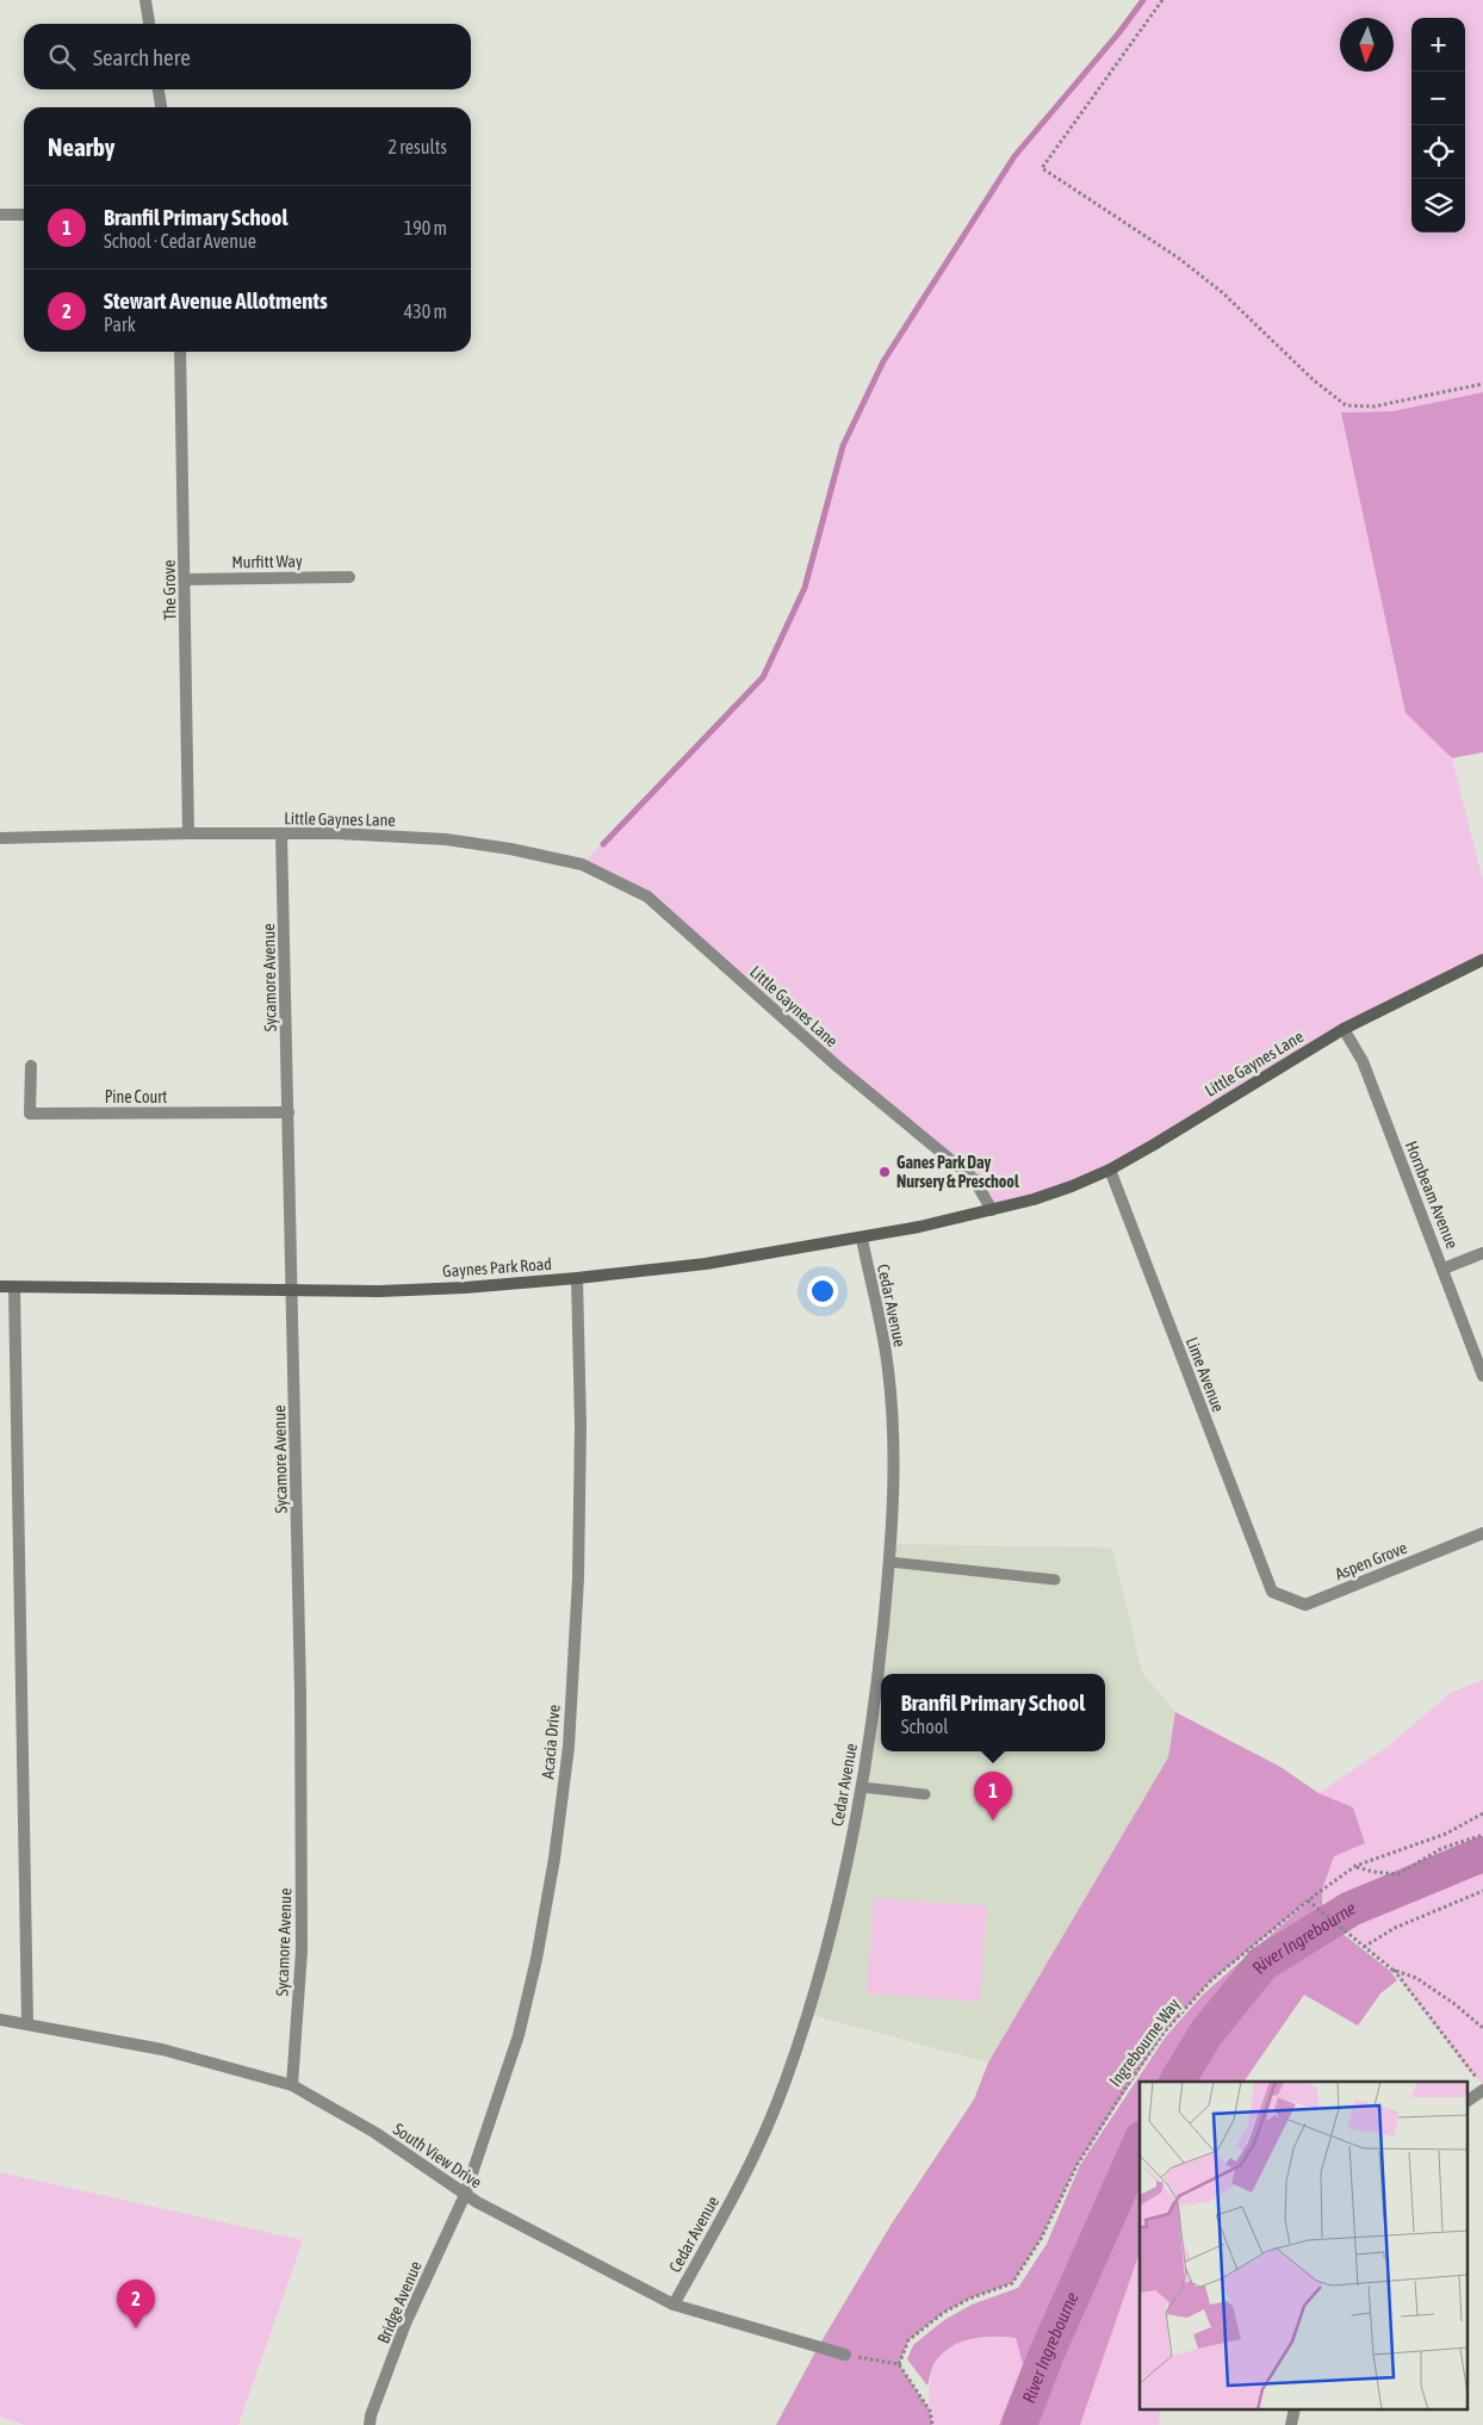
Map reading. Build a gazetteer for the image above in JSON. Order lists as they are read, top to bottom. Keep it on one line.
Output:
{"streets":{"street":["Murfitt Way","The Grove","Little Gaynes Lane","Sycamore Avenue","Pine Court","Hornbeam Avenue","Gaynes Park Road","Cedar Avenue","Lime Avenue","Aspen Grove","Acacia Drive","South View Drive","Bridge Avenue"],"path":["Ingrebourne Way"]},"crossings":[["Murfitt Way","The Grove"],["The Grove","Little Gaynes Lane"],["Little Gaynes Lane","Sycamore Avenue"],["Little Gaynes Lane","Hornbeam Avenue"],["Little Gaynes Lane","Gaynes Park Road"],["Little Gaynes Lane","Lime Avenue"],["Sycamore Avenue","Pine Court"],["Sycamore Avenue","Gaynes Park Road"],["Sycamore Avenue","South View Drive"],["Gaynes Park Road","Cedar Avenue"],["Gaynes Park Road","Acacia Drive"],["Cedar Avenue","South View Drive"],["Lime Avenue","Aspen Grove"],["Acacia Drive","South View Drive"],["Acacia Drive","Bridge Avenue"],["South View Drive","Bridge Avenue"]],"water":["River Ingrebourne"],"places":["Ganes Park Day Nursery & Preschool"],"north":"bottom","page":{"map_buttons":["+","−"],"search":"Search here","heading":["Nearby","2 results"],"list":[{"mark":"1","name":"Branfil Primary School","note":"School · Cedar Avenue","value":"190 m"},{"mark":"2","name":"Stewart Avenue Allotments","note":"Park","value":"430 m"}],"popup":["Branfil Primary School","School"],"pins":["1","2"]}}
